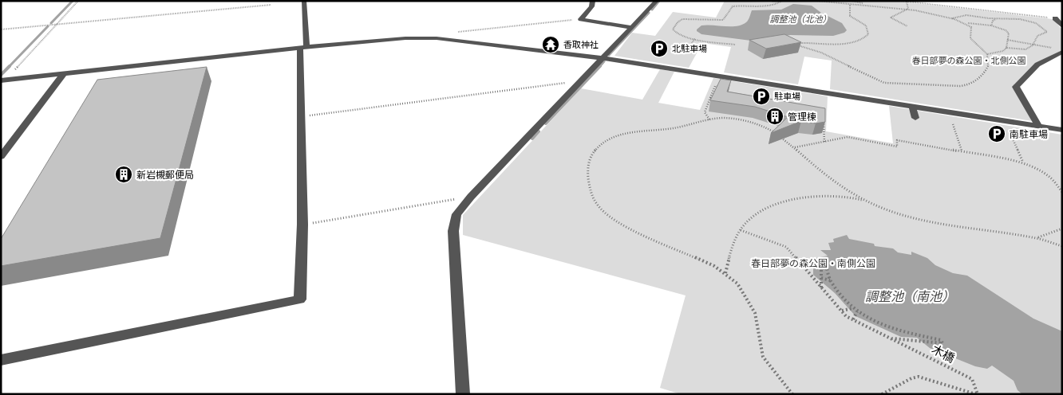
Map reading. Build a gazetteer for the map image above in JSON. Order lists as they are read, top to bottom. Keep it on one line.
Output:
{"streets":{"path":["木橋"]},"water":["調整池（北池）","調整池（南池）"],"parks":["春日部夢の森公園・北側公園","春日部夢の森公園・南側公園"],"places":{"temple":["香取神社"],"parking":["北駐車場","駐車場","南駐車場"],"building":["管理棟","新岩槻郵便局"]}}
